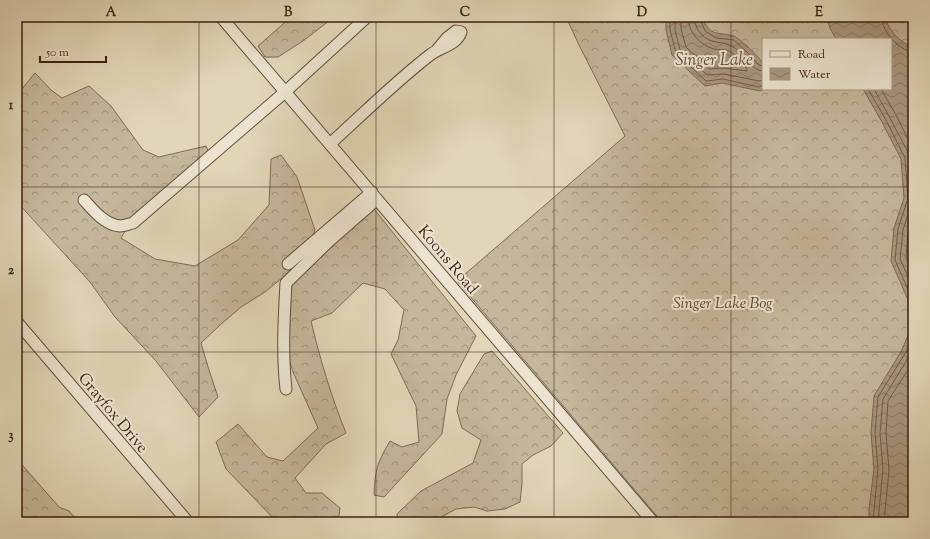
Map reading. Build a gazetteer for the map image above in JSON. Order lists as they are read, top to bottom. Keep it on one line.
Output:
{"streets":{"street":["Koons Road","Grayfox Drive"]},"water":["Singer Lake"],"parks":["Singer Lake Bog"],"legend":["Road","Water"],"scale_bar":"50 m","grid":{"columns":["A","B","C","D","E"],"rows":["1","2","3"]}}
